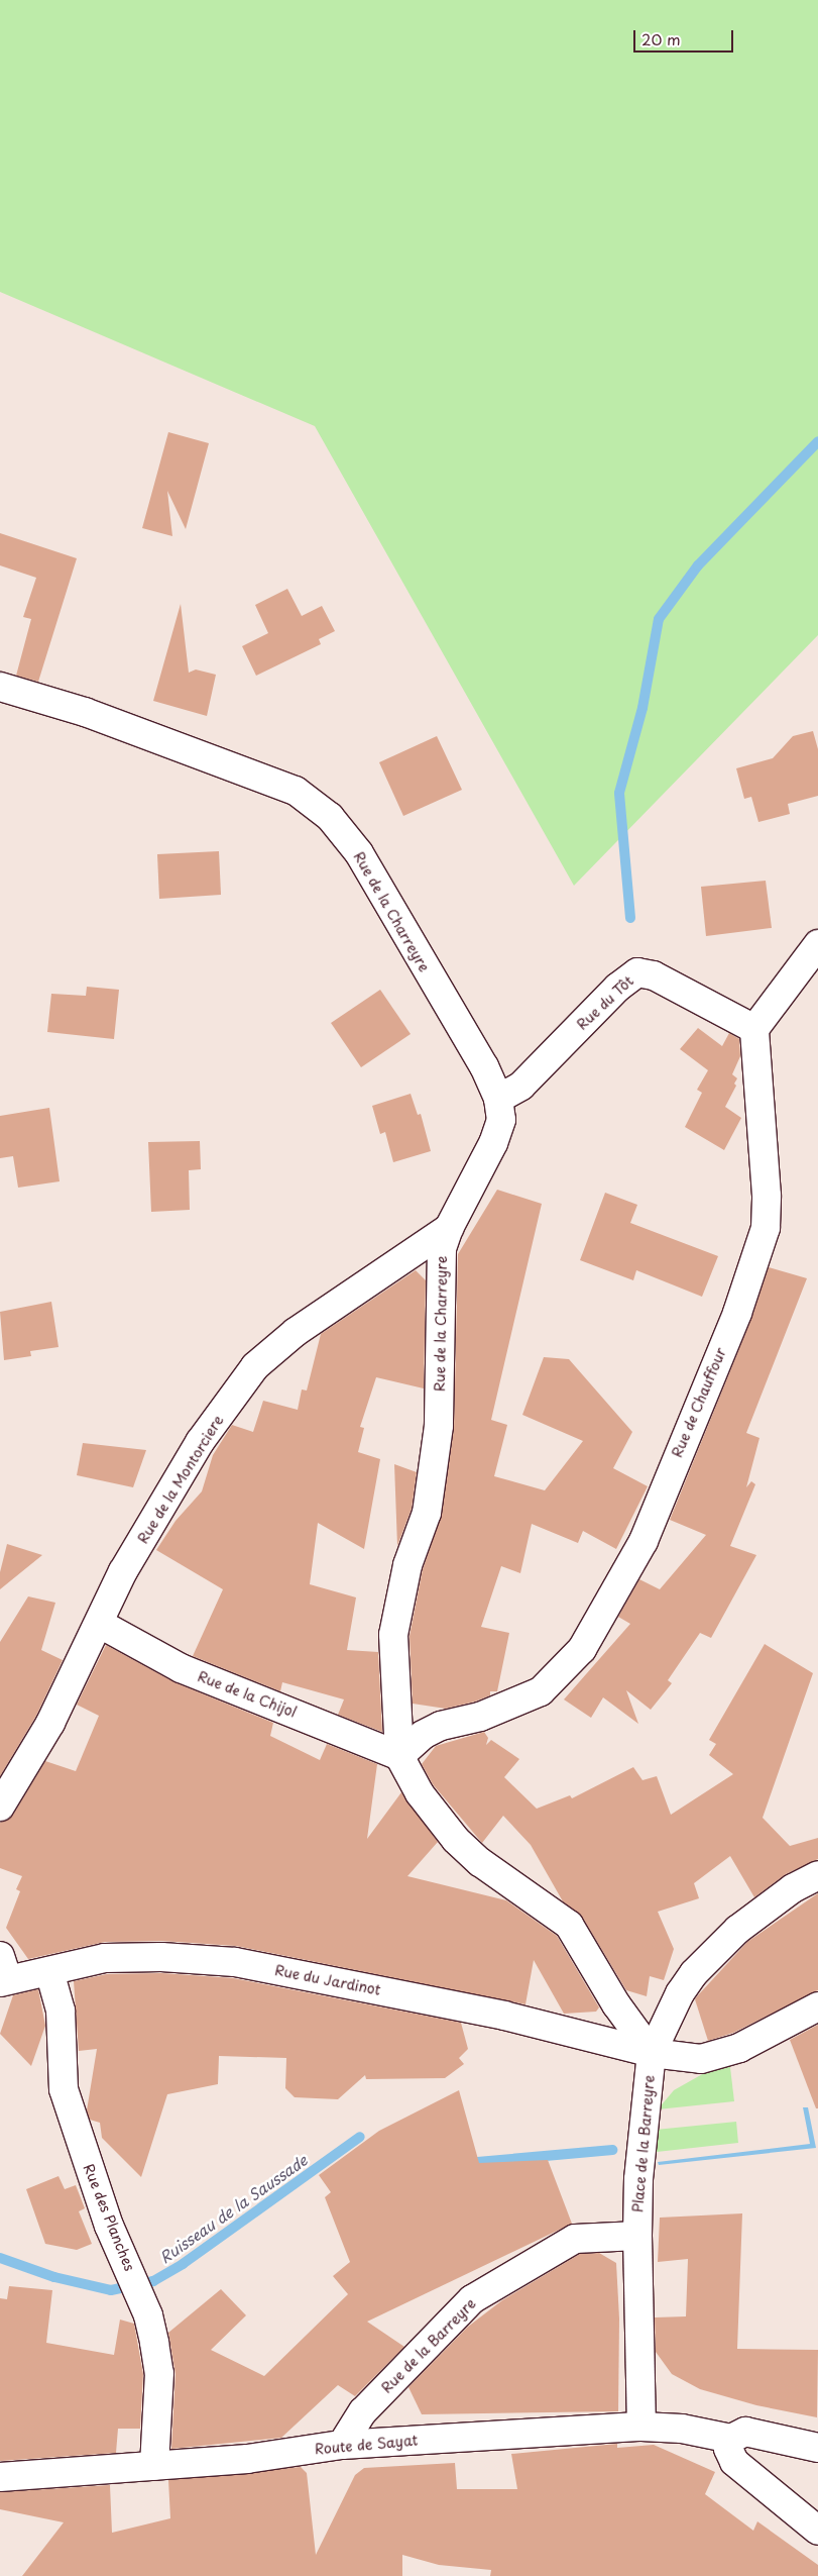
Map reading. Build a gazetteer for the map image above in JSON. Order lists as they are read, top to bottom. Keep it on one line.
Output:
{"streets":{"street":["Rue de la Charreyre","Rue du Tôt","Rue de Chauffour","Rue de la Montorciere","Rue de la Chijol","Rue du Jardinot","Place de la Barreyre","Rue des Planches","Rue de la Barreyre","Route de Sayat"]},"crossings":[["Rue de la Charreyre","Rue du Tôt"],["Rue de la Charreyre","Rue de Chauffour"],["Rue de la Charreyre","Rue de la Montorciere"],["Rue de la Charreyre","Rue de la Chijol"],["Rue de la Charreyre","Rue du Jardinot"],["Rue de la Charreyre","Place de la Barreyre"],["Rue du Tôt","Rue de Chauffour"],["Rue de Chauffour","Rue de la Chijol"],["Rue de la Montorciere","Rue de la Chijol"],["Rue du Jardinot","Place de la Barreyre"],["Rue du Jardinot","Rue des Planches"],["Place de la Barreyre","Rue de la Barreyre"],["Rue des Planches","Route de Sayat"],["Rue de la Barreyre","Route de Sayat"]],"water":["Ruisseau de la Saussade"],"scale_bar":"20 m"}
